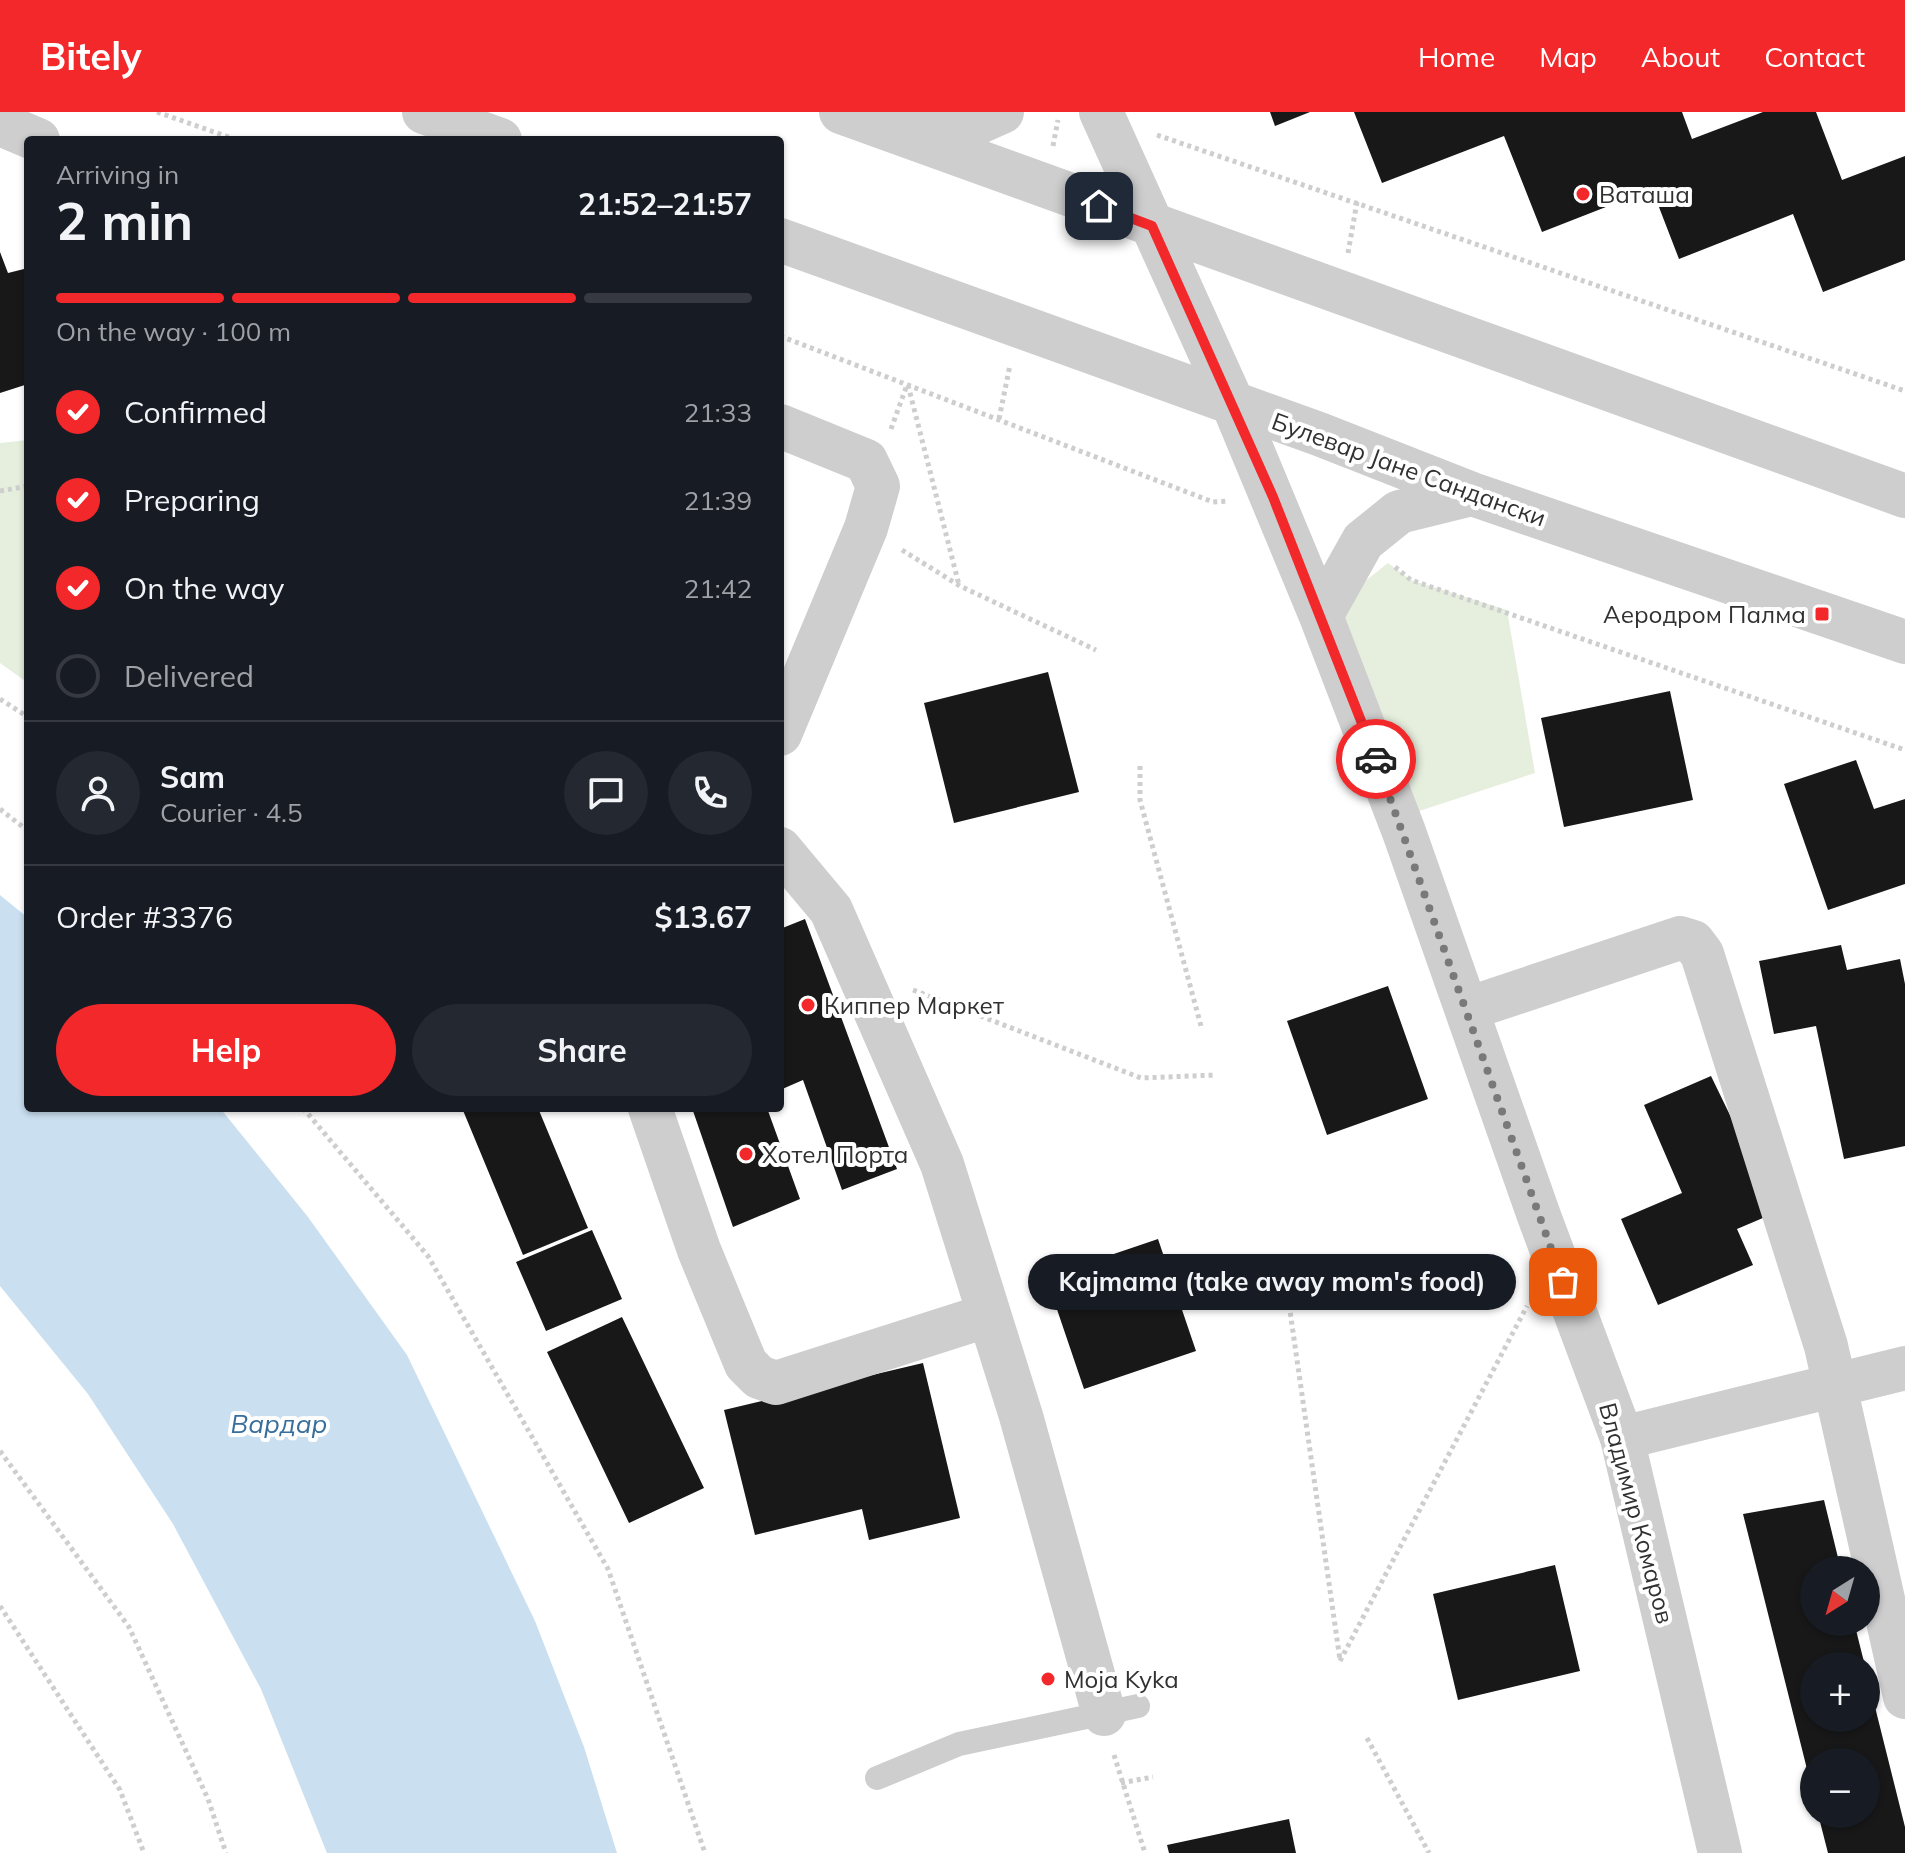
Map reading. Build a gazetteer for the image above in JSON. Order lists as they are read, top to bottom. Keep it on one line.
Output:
{"streets":{"street":["Булевар Јане Сандански","Владимир Комаров"]},"crossings":[["Булевар Јане Сандански","Владимир Комаров"]],"water":["Вардар"],"places":{"other":["Ваташа","Киппер Маркет","Хотел Порта","Kajmama (take away mom's food)","Moja Kyka"],"transit":["Аеродром Палма"]},"north":"bottom left","page":{"header":"Bitely","nav":["Home","Map","About","Contact"],"heading":["2 min","Arriving in","21:52–21:57"],"panel":["Sam","Courier · 4.5","Order #3376","$13.67"],"bar":"On the way · 100 m","list":[["Confirmed","21:33"],["Preparing","21:39"],["On the way","21:42"],"Delivered"],"buttons":["Help","Share"],"bubble":"Kajmama (take away mom's food)","map_buttons":["+","−"]}}
